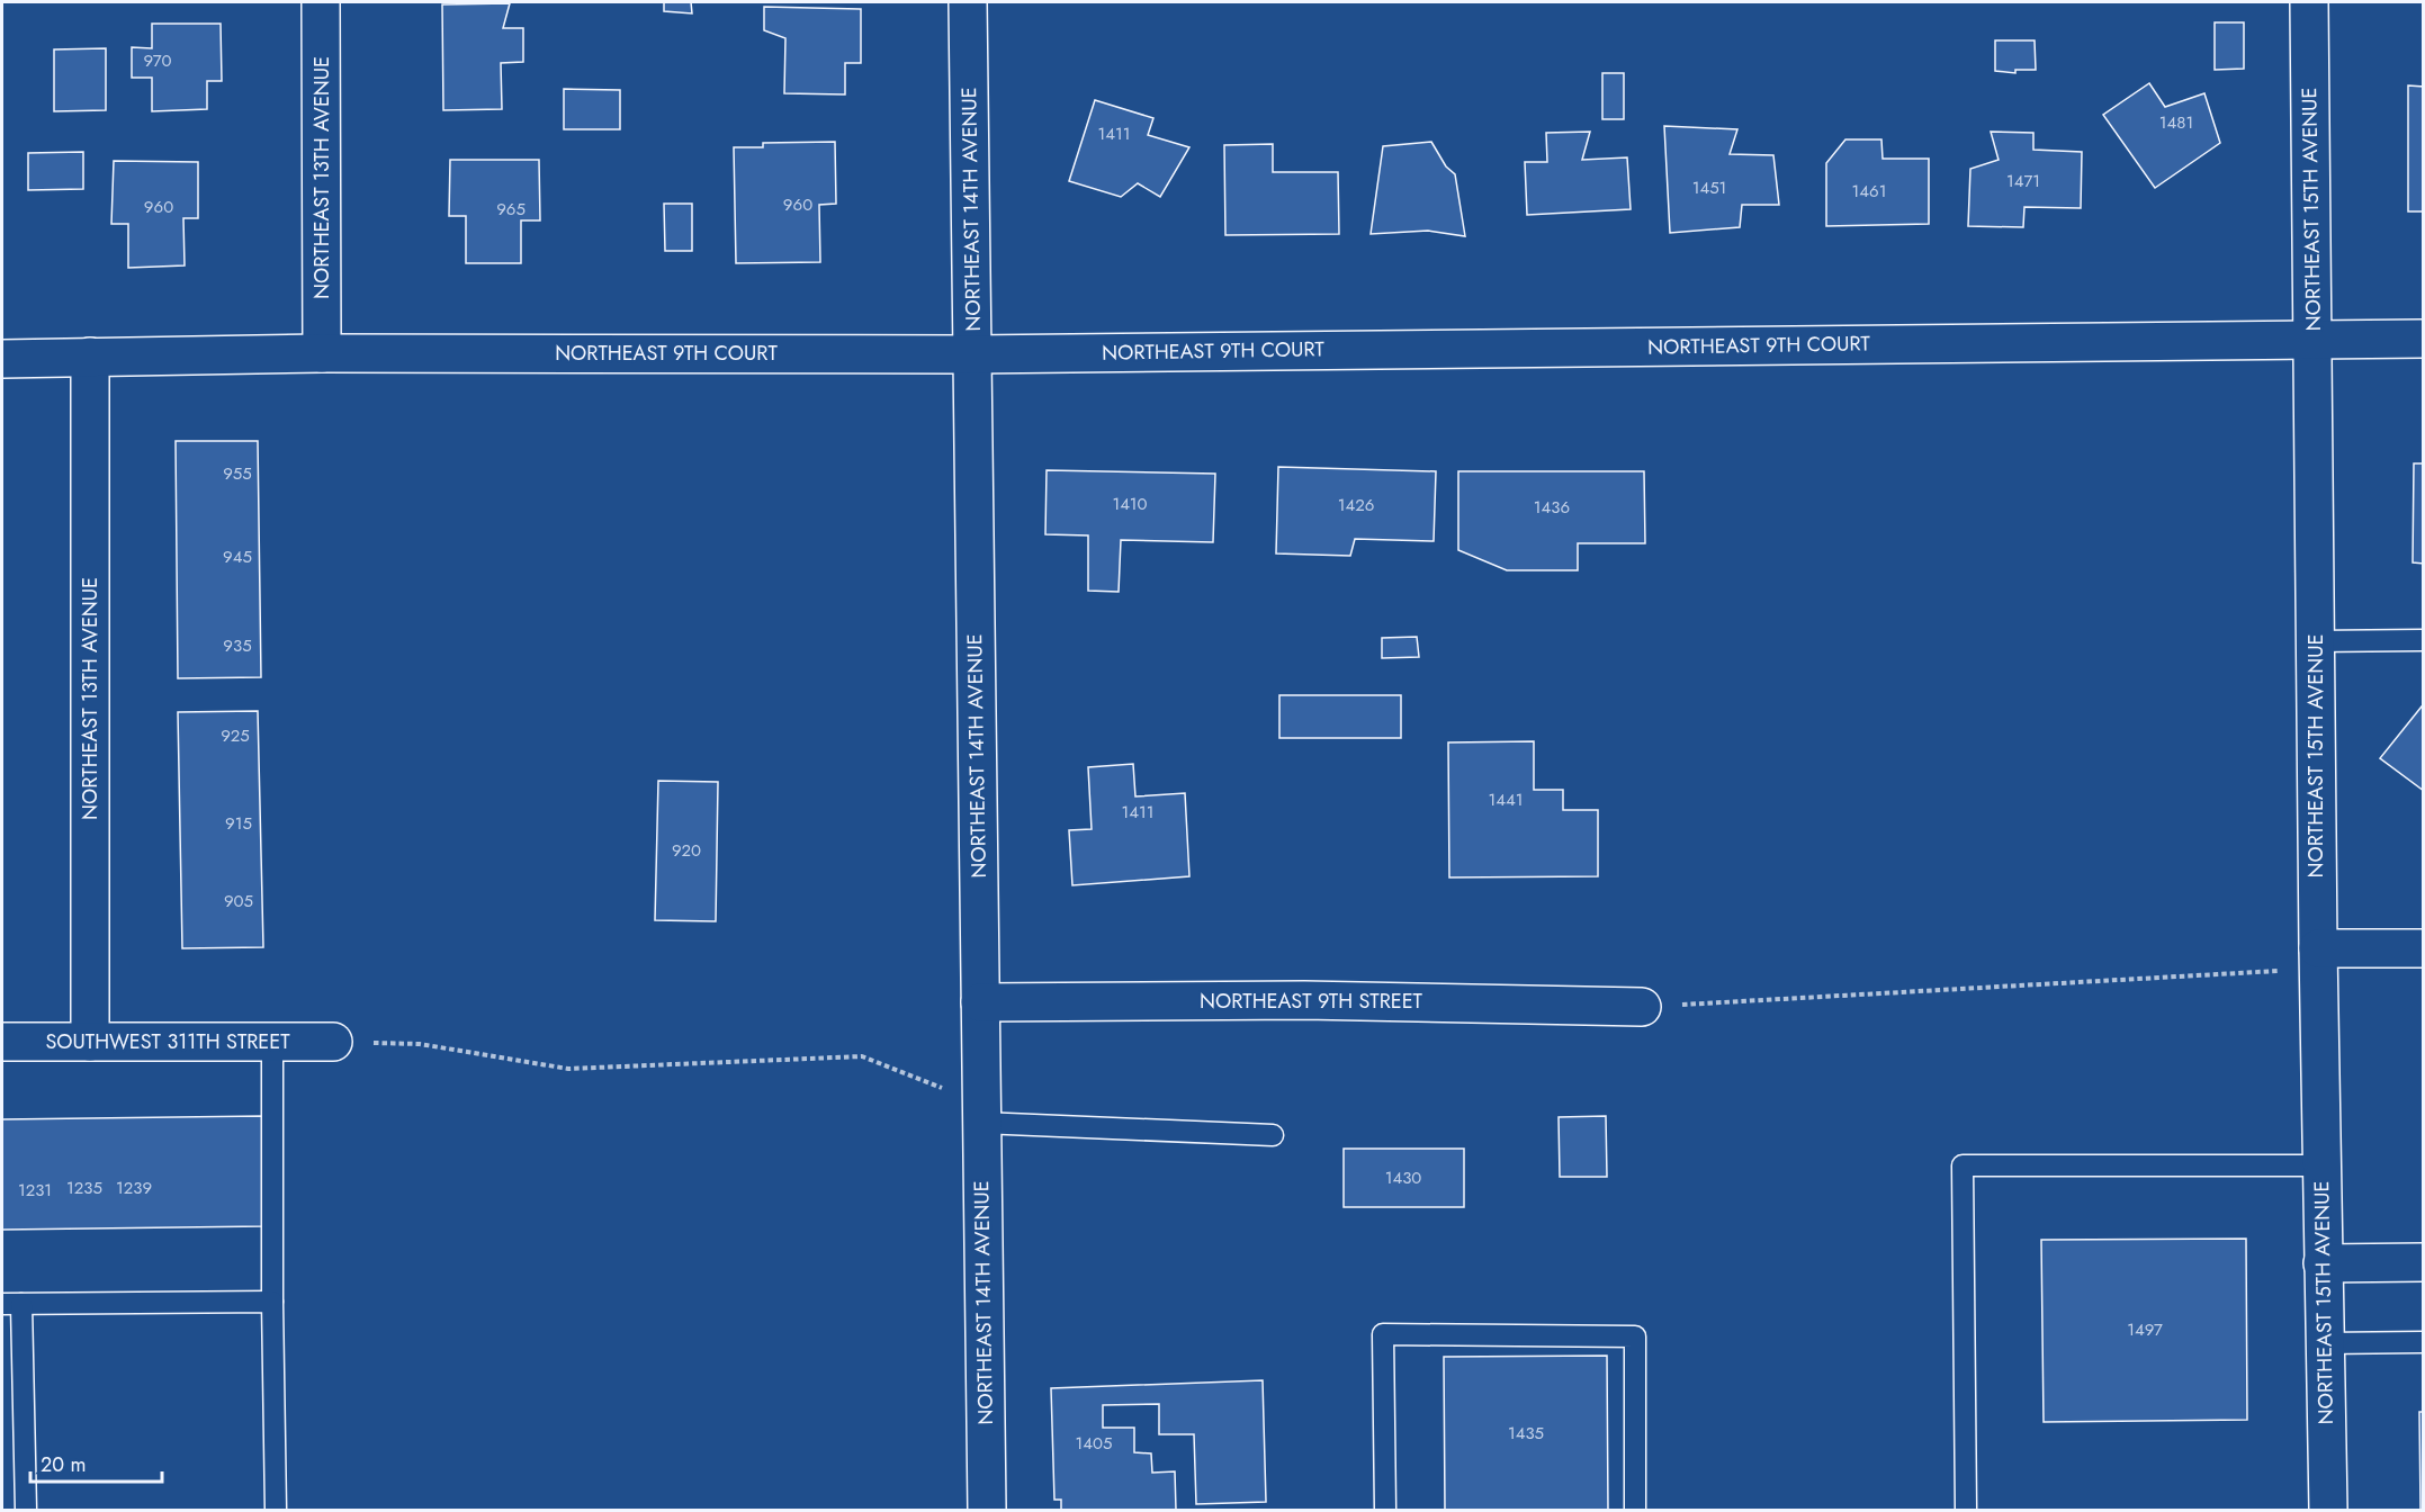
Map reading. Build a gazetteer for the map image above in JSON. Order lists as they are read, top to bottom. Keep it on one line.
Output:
{"streets":{"street":["NORTHEAST 13TH AVENUE","NORTHEAST 14TH AVENUE","NORTHEAST 15TH AVENUE","NORTHEAST 9TH COURT","NORTHEAST 9TH STREET","SOUTHWEST 311TH STREET"]},"crossings":[["NORTHEAST 13TH AVENUE","NORTHEAST 9TH COURT"],["NORTHEAST 13TH AVENUE","SOUTHWEST 311TH STREET"],["NORTHEAST 14TH AVENUE","NORTHEAST 9TH COURT"],["NORTHEAST 14TH AVENUE","NORTHEAST 9TH STREET"],["NORTHEAST 15TH AVENUE","NORTHEAST 9TH COURT"]],"house_numbers":["970","1481","1411","1471","1451","1461","960","960","965","955","1410","1426","1436","945","935","925","1441","1411","915","920","905","1430","1235","1239","1231","1497","1435","1405"],"scale_bar":"20 m"}
